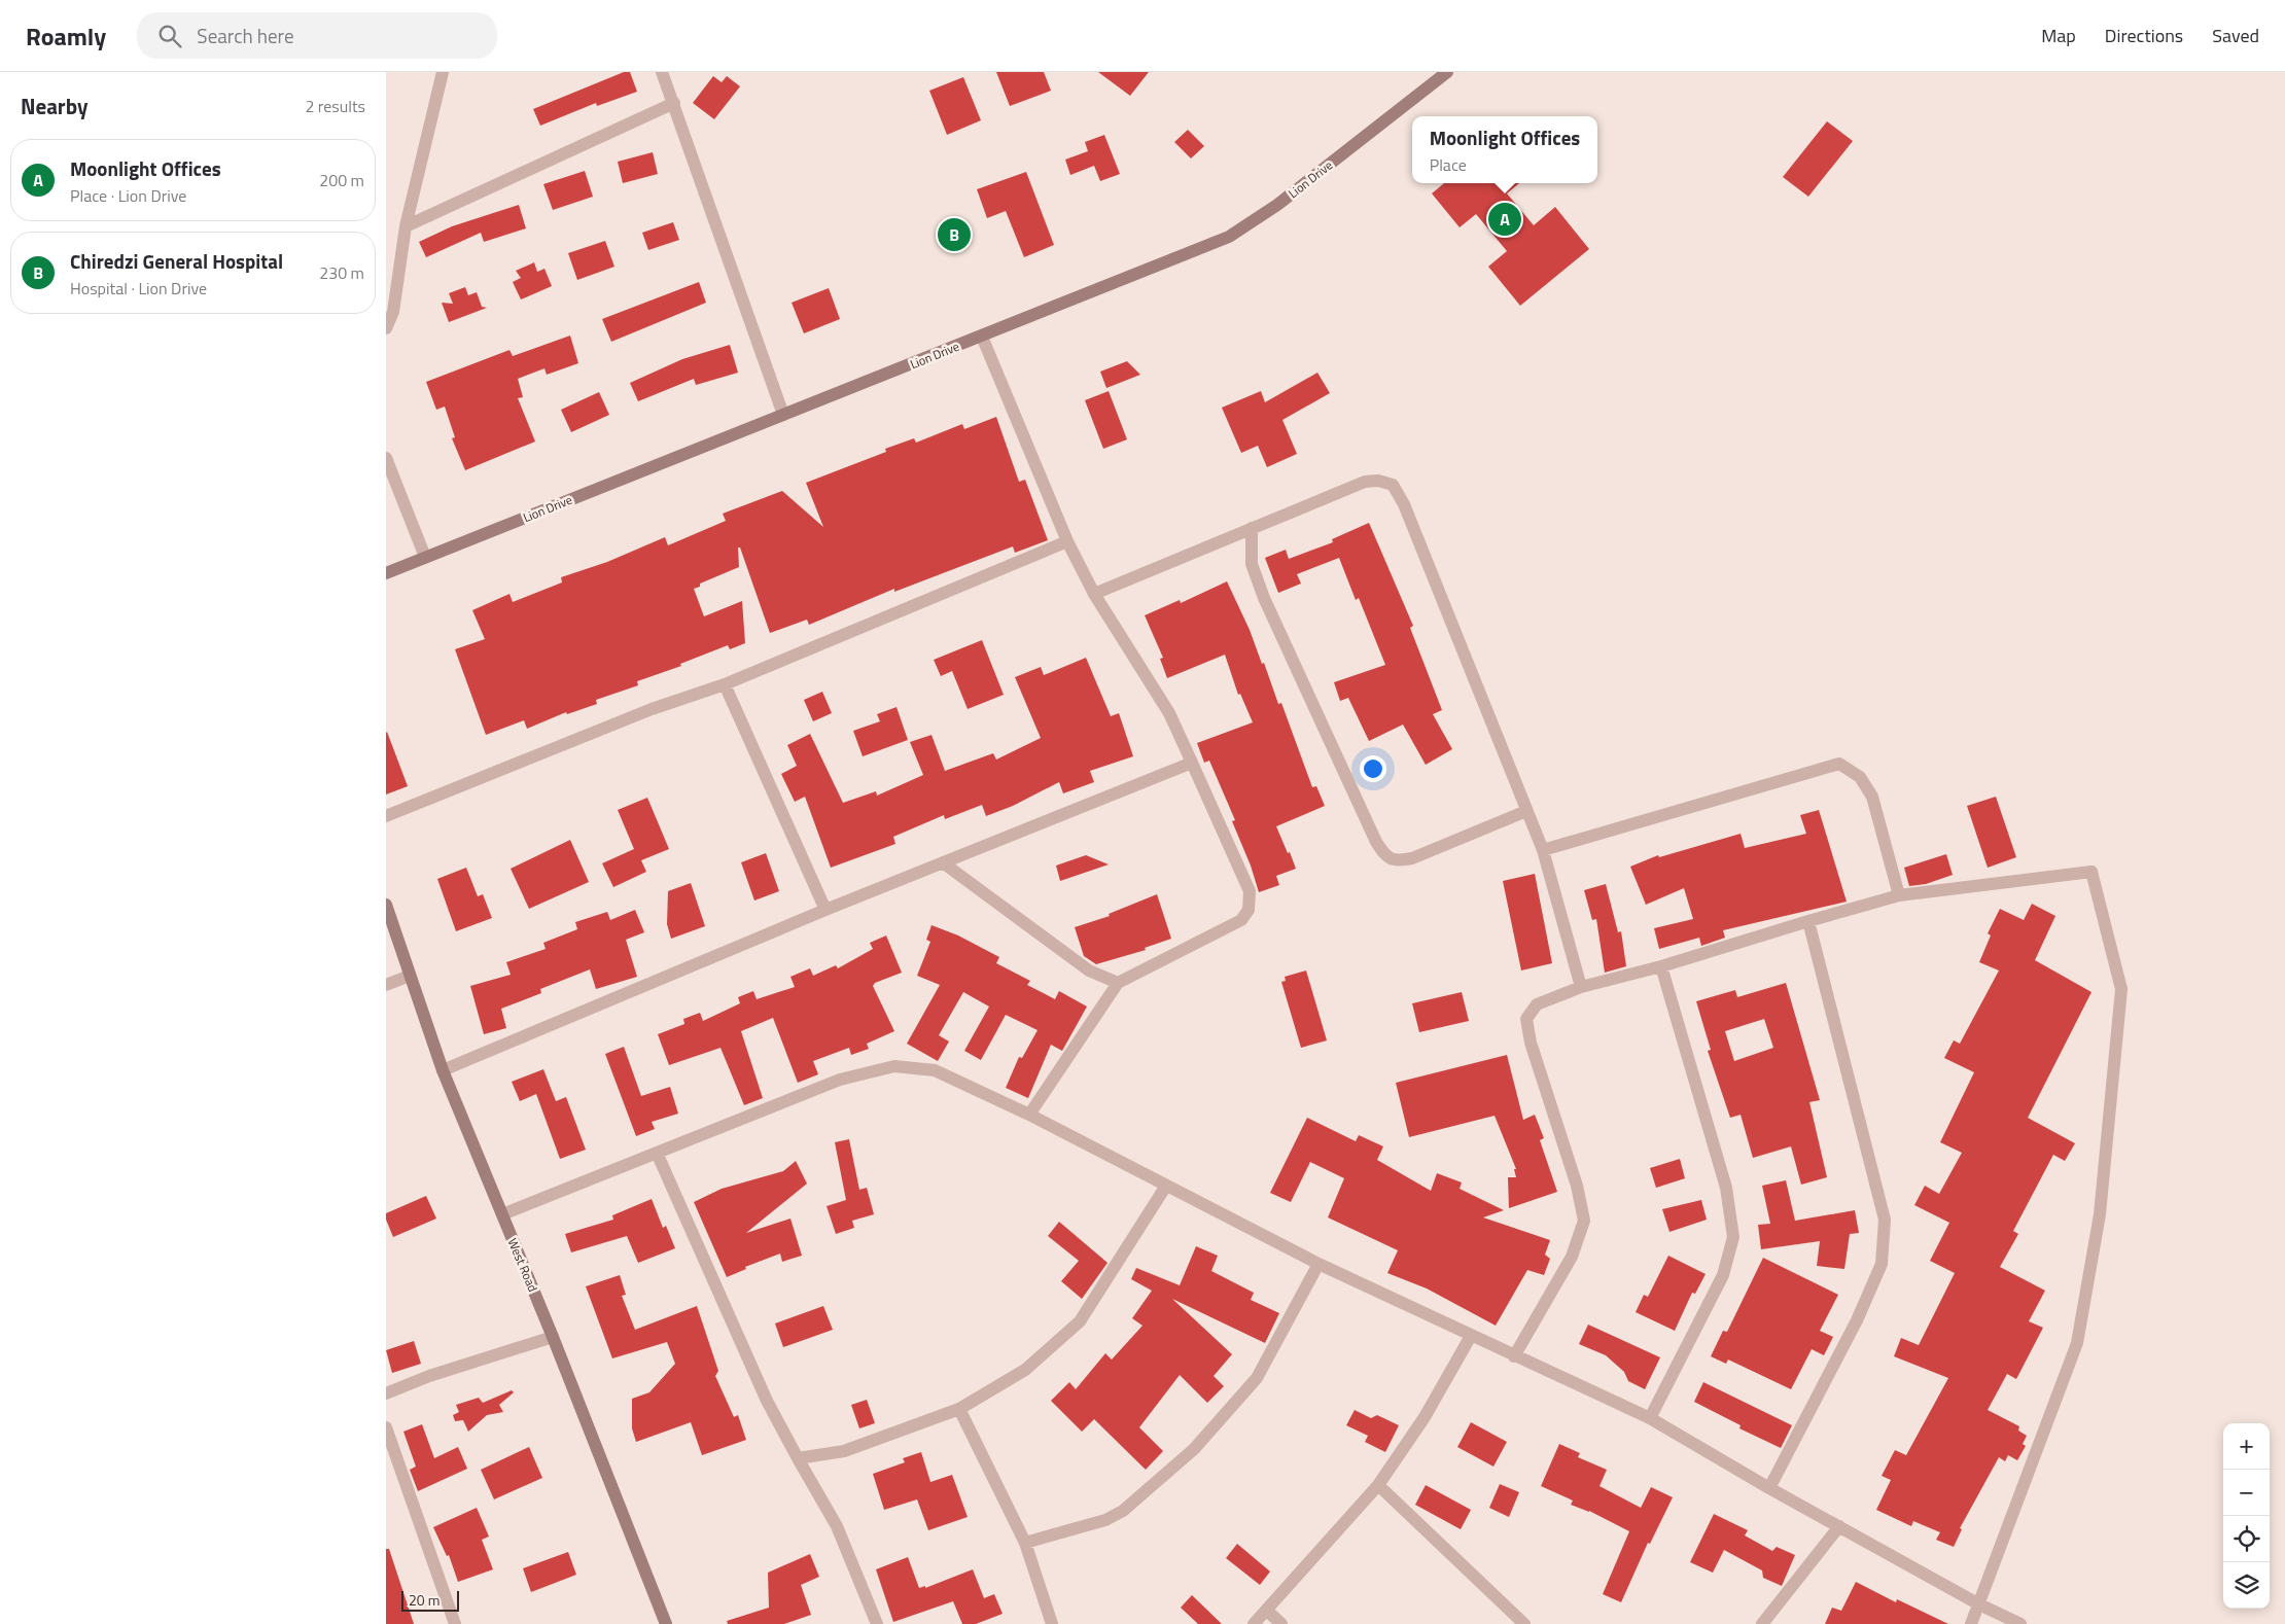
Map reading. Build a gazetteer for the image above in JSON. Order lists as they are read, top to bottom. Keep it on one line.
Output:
{"streets":{"street":["Lion Drive","West Road"]},"scale_bar":"20 m","page":{"header":"Roamly","search":"Search here","nav":["Map","Directions","Saved"],"heading":["Nearby","2 results"],"popup":["Moonlight Offices","Place"],"list":[{"mark":"A","name":"Moonlight Offices","note":"Place · Lion Drive","value":"200 m"},{"mark":"B","name":"Chiredzi General Hospital","note":"Hospital · Lion Drive","value":"230 m"}],"pins":["A","B"],"map_buttons":["+","−"],"scale":"20 m"}}
